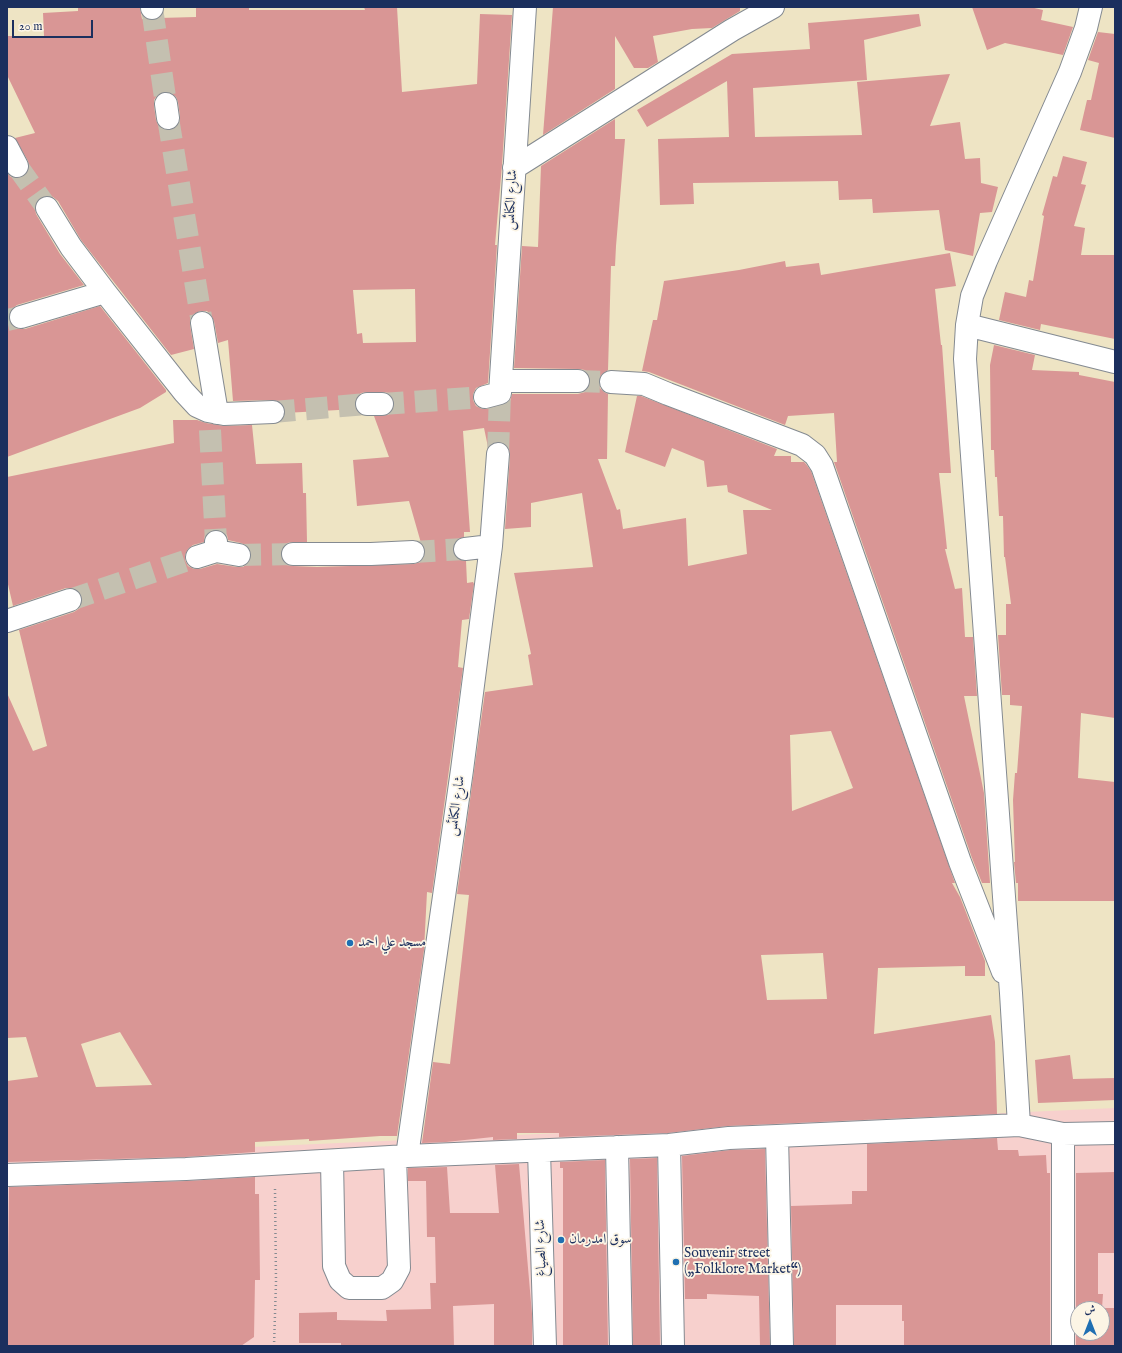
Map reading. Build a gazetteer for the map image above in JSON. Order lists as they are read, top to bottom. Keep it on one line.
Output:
{"streets":{"street":["شارع الكنائس","شارع الصياغ"]},"places":["مسجد علي احمد","سوق امدرمان","Souvenir street („Folklore Market“)"],"scale_bar":"20 m","north":"top"}
